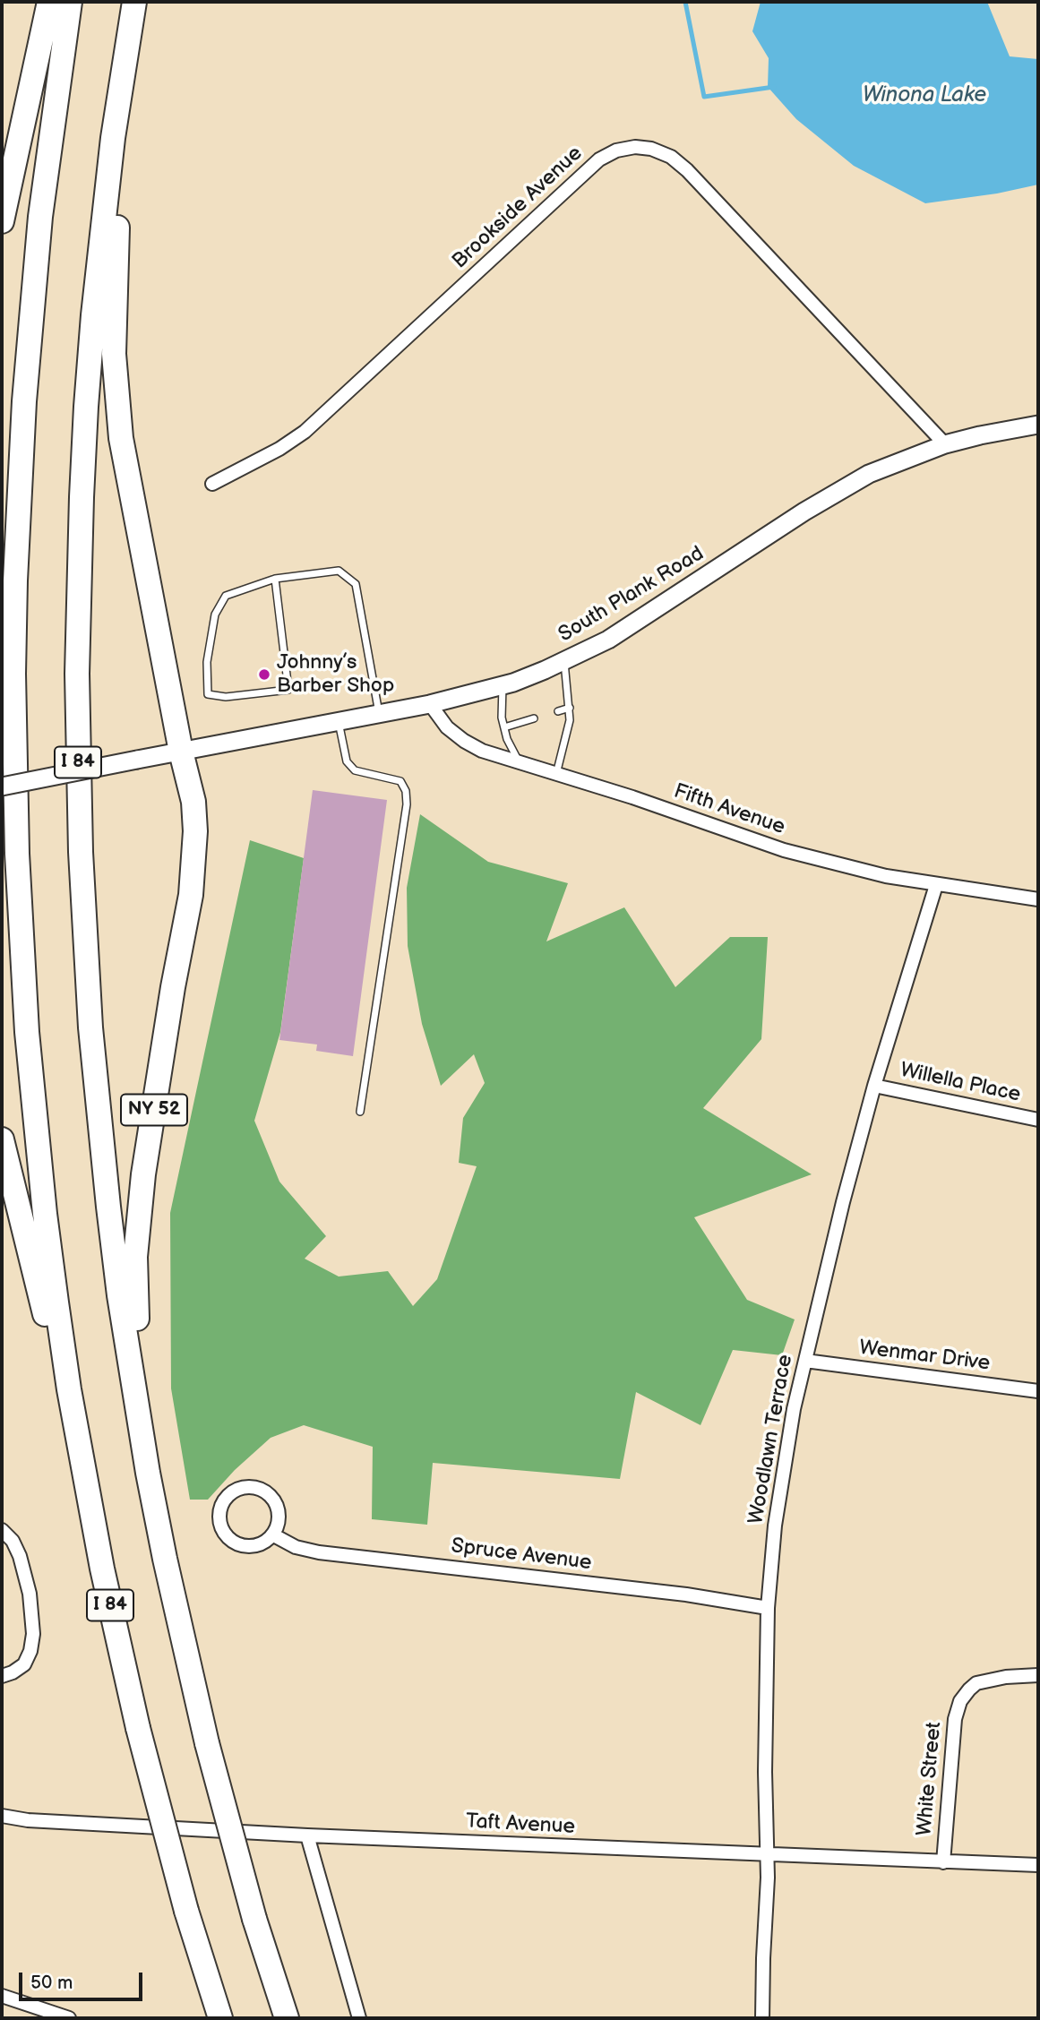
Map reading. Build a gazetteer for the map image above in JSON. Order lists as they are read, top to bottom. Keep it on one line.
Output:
{"streets":{"highway":["I 84","NY 52"],"main road":["South Plank Road"],"street":["Brookside Avenue","Fifth Avenue","Willella Place","Wenmar Drive","Woodlawn Terrace","Spruce Avenue","White Street","Taft Avenue"]},"crossings":[["Brookside Avenue","South Plank Road"],["South Plank Road","Fifth Avenue"],["South Plank Road","NY 52"],["I 84","NY 52"],["Fifth Avenue","Woodlawn Terrace"],["Willella Place","Woodlawn Terrace"],["Wenmar Drive","Woodlawn Terrace"],["Woodlawn Terrace","Spruce Avenue"],["Woodlawn Terrace","Taft Avenue"],["White Street","Taft Avenue"]],"water":["Winona Lake"],"places":["Johnny’s Barber Shop"],"scale_bar":"50 m"}
